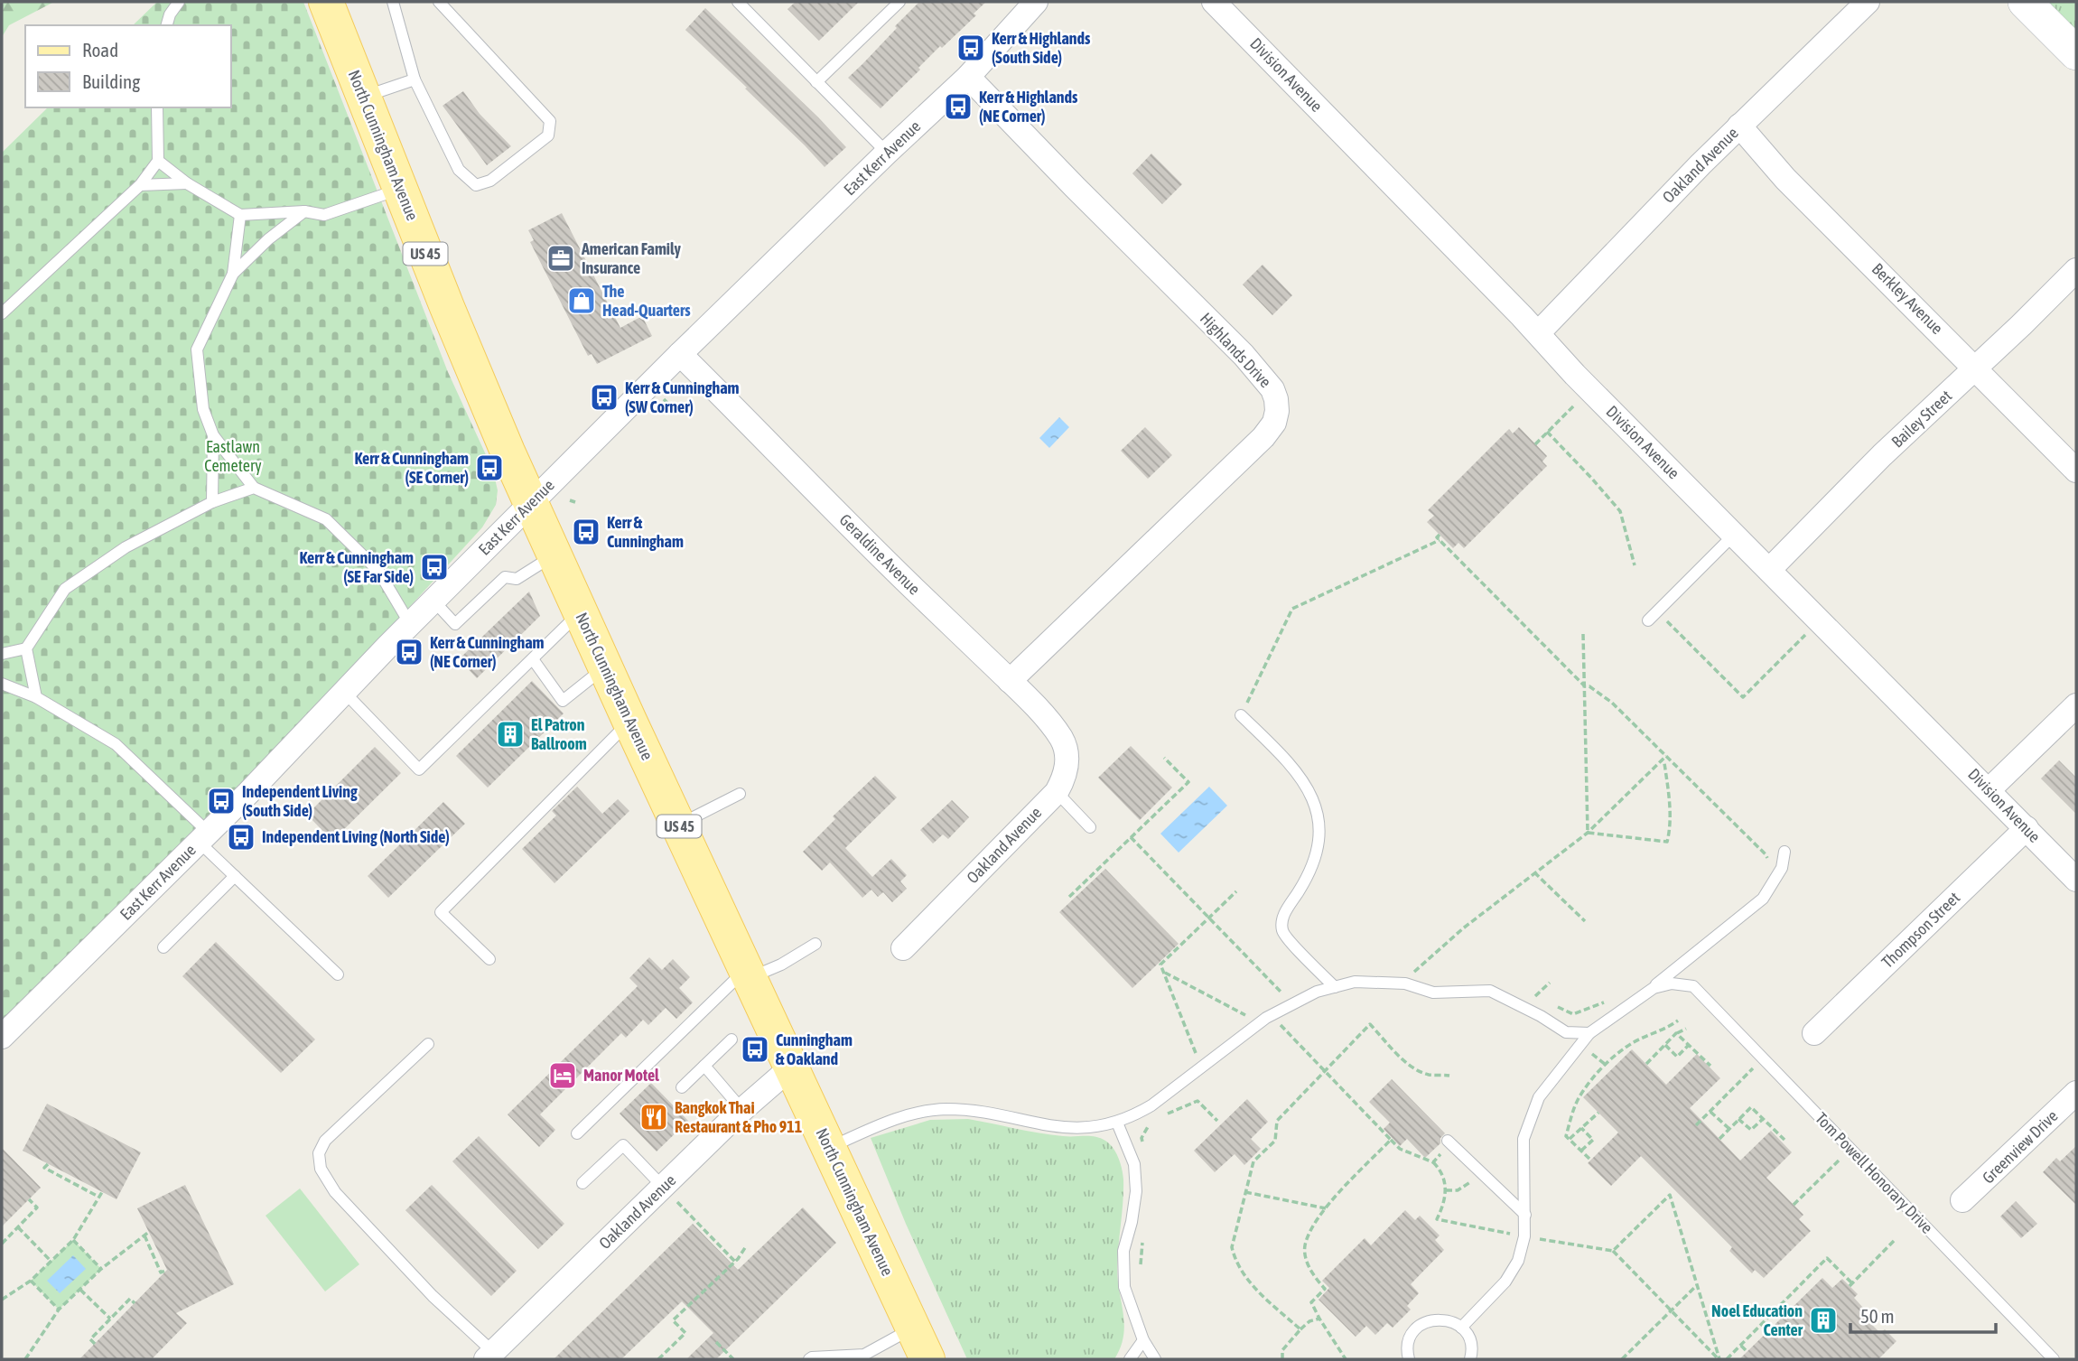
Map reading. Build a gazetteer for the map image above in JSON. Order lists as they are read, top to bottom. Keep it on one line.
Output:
{"streets":{"main road":["North Cunningham Avenue","US 45"],"street":["Division Avenue","East Kerr Avenue","Oakland Avenue","Berkley Avenue","Highlands Drive","Bailey Street","Geraldine Avenue","Thompson Street","Greenview Drive"],"lane":["Tom Powell Honorary Drive"]},"crossings":[["Division Avenue","Oakland Avenue"],["Division Avenue","Bailey Street"],["Division Avenue","Thompson Street"],["North Cunningham Avenue","East Kerr Avenue"],["North Cunningham Avenue","Oakland Avenue"],["East Kerr Avenue","Highlands Drive"],["East Kerr Avenue","Geraldine Avenue"],["Oakland Avenue","Berkley Avenue"],["Oakland Avenue","Geraldine Avenue"],["Berkley Avenue","Bailey Street"],["Highlands Drive","Geraldine Avenue"]],"parks":["Eastlawn Cemetery"],"places":{"bus stop":["Kerr & Highlands (South Side)","Kerr & Highlands (NE Corner)","Kerr & Cunningham (SW Corner)","Kerr & Cunningham (SE Corner)","Kerr & Cunningham","Kerr & Cunningham (SE Far Side)","Kerr & Cunningham (NE Corner)","Independent Living (South Side)","Independent Living (North Side)","Cunningham & Oakland"],"office":["American Family Insurance"],"shop":["The Head-Quarters"],"building":["El Patron Ballroom","Noel Education Center"],"hotel":["Manor Motel"],"restaurant":["Bangkok Thai Restaurant & Pho 911"]},"legend":["Road","Building"],"scale_bar":"50 m"}
